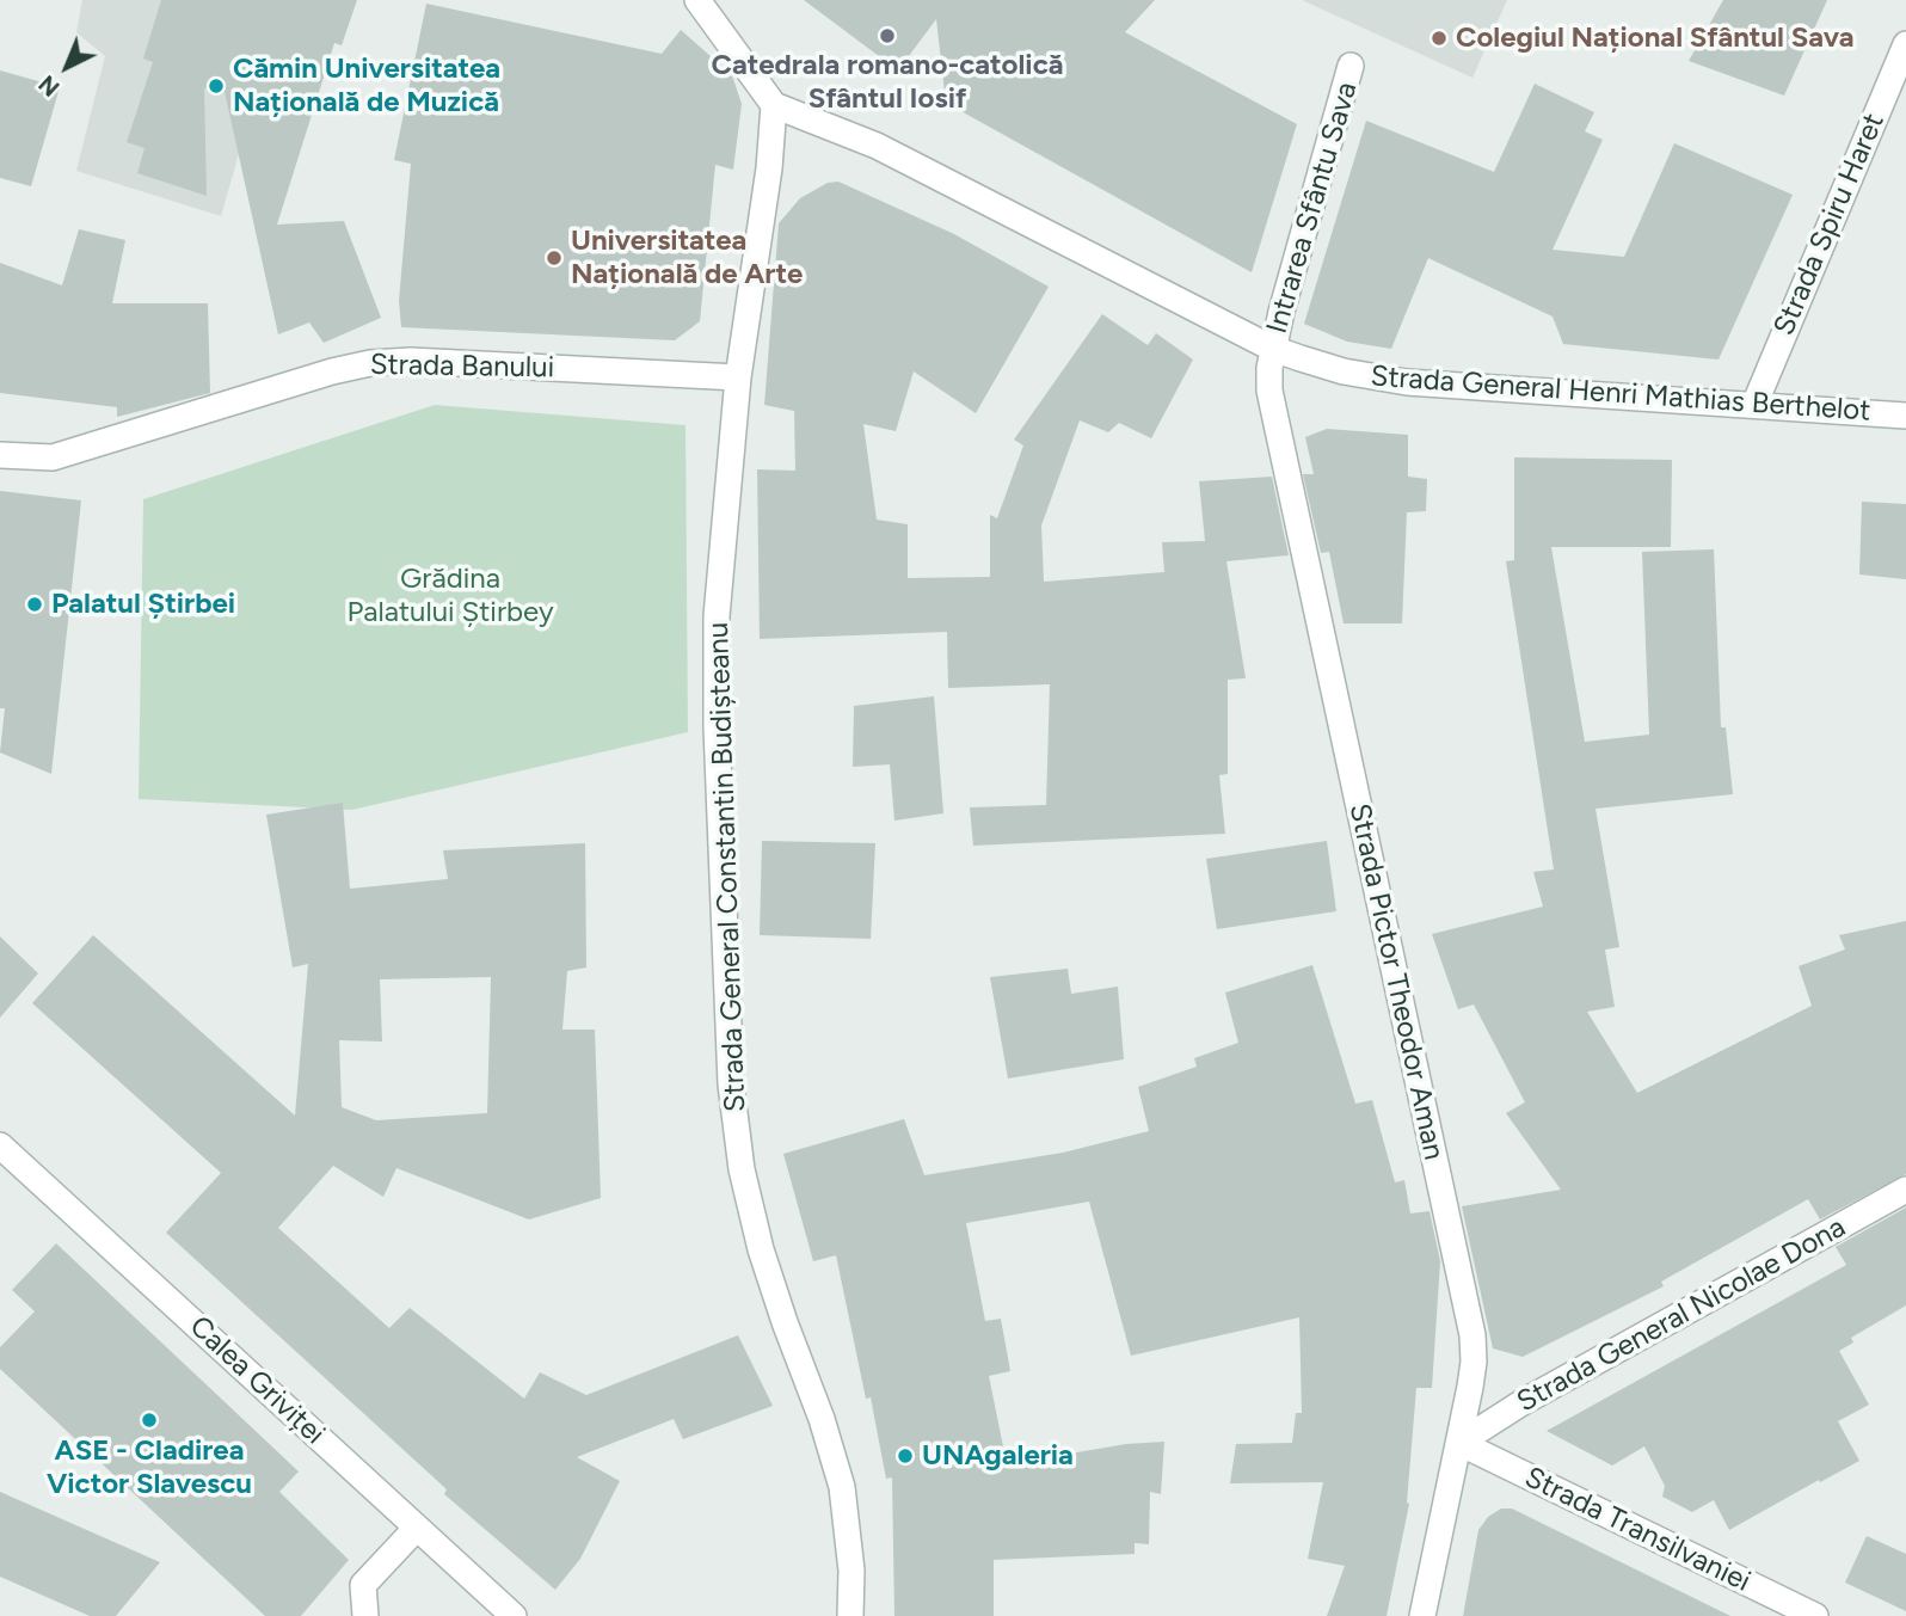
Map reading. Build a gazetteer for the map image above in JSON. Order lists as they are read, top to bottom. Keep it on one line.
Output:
{"streets":{"street":["Intrarea Sfântu Sava","Strada Spiru Haret","Strada Banului","Strada General Henri Mathias Berthelot","Strada General Constantin Budișteanu","Strada Pictor Theodor Aman","Strada General Nicolae Dona","Calea Griviței","Strada Transilvaniei"]},"crossings":[["Intrarea Sfântu Sava","Strada General Henri Mathias Berthelot"],["Intrarea Sfântu Sava","Strada Pictor Theodor Aman"],["Strada Spiru Haret","Strada General Henri Mathias Berthelot"],["Strada Banului","Strada General Constantin Budișteanu"],["Strada General Henri Mathias Berthelot","Strada General Constantin Budișteanu"],["Strada General Henri Mathias Berthelot","Strada Pictor Theodor Aman"],["Strada Pictor Theodor Aman","Strada General Nicolae Dona"],["Strada Pictor Theodor Aman","Strada Transilvaniei"],["Strada General Nicolae Dona","Strada Transilvaniei"]],"parks":["Grădina Palatului Știrbey"],"places":["Catedrala romano-catolică Sfântul Iosif","Colegiul Național Sfântul Sava","Cămin Universitatea Națională de Muzică","Universitatea Națională de Arte","Palatul Știrbei","ASE - Cladirea Victor Slavescu","UNAgaleria"],"north":"bottom left"}
